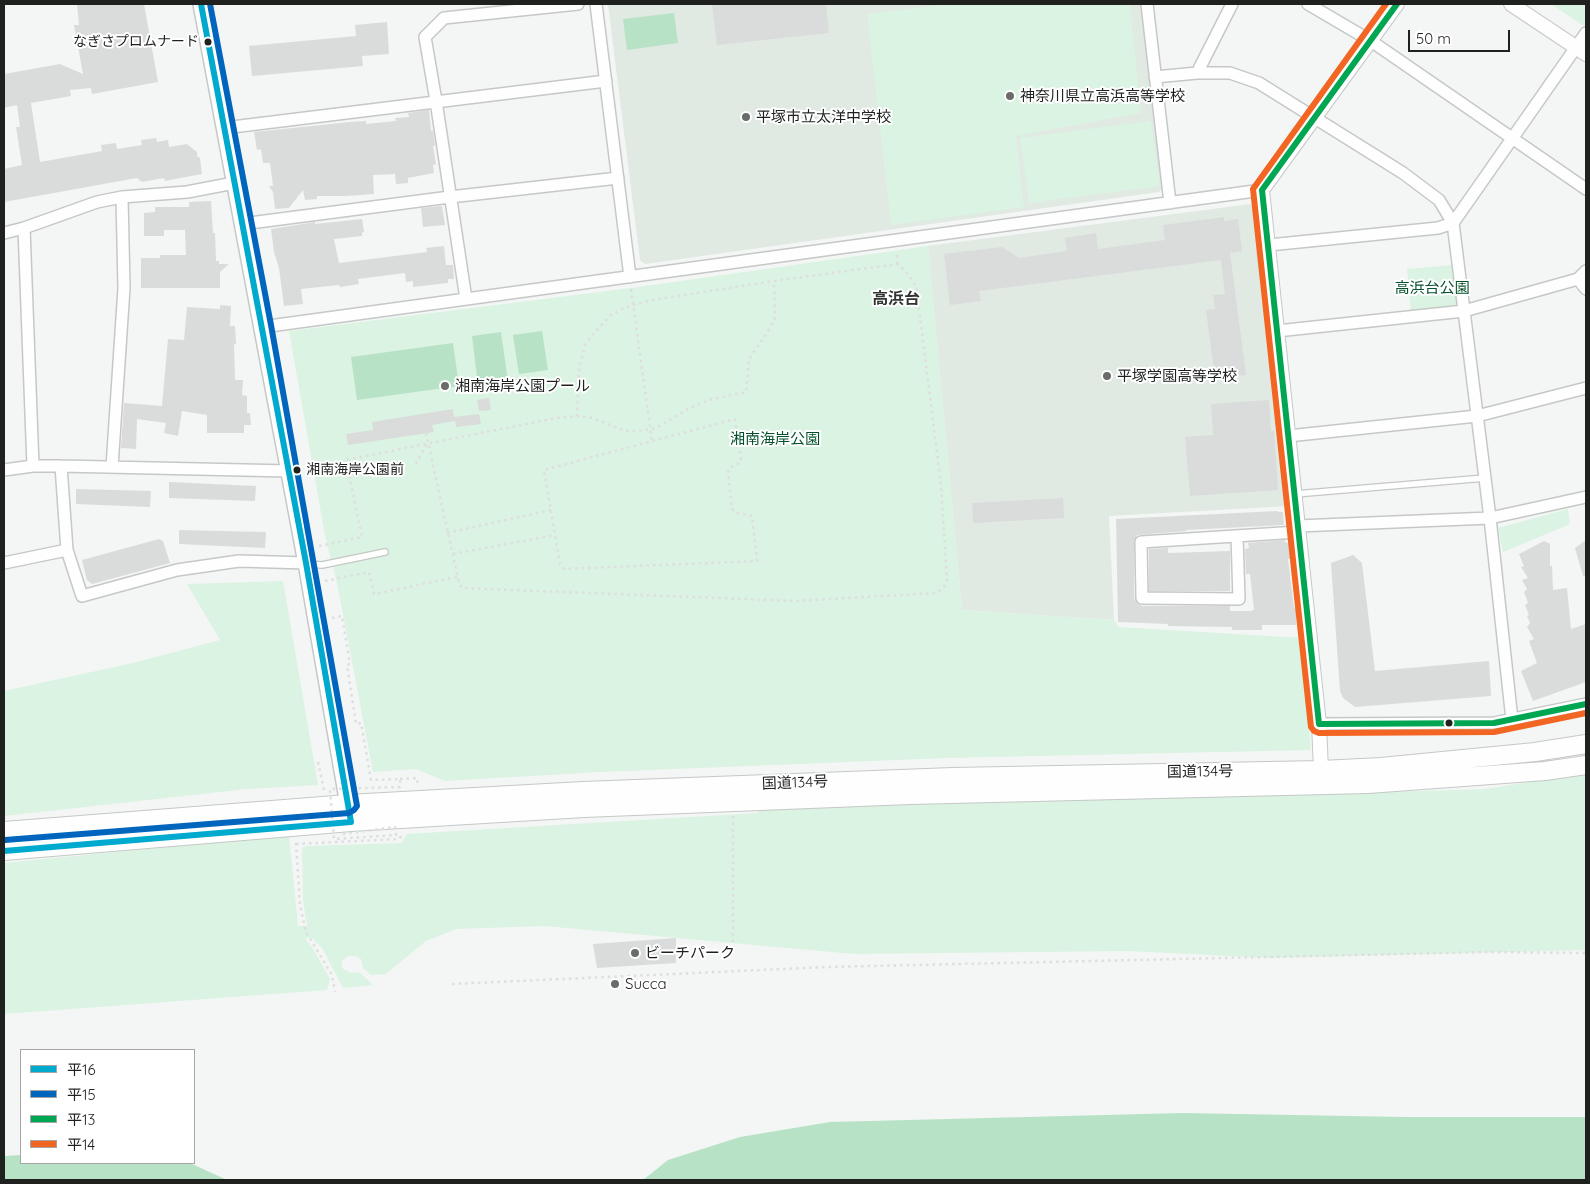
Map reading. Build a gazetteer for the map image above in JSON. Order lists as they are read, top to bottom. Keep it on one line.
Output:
{"streets":{"highway":["国道134号"]},"districts":["高浜台"],"parks":["高浜台公園","湘南海岸公園"],"places":["なぎさプロムナード","神奈川県立高浜高等学校","平塚市立太洋中学校","平塚学園高等学校","湘南海岸公園プール","湘南海岸公園前","ビーチパーク","Succa"],"lines":["transit line 平16","transit line 平15","transit line 平13","transit line 平14"],"legend":["平16","平15","平13","平14"],"scale_bar":"50 m"}
